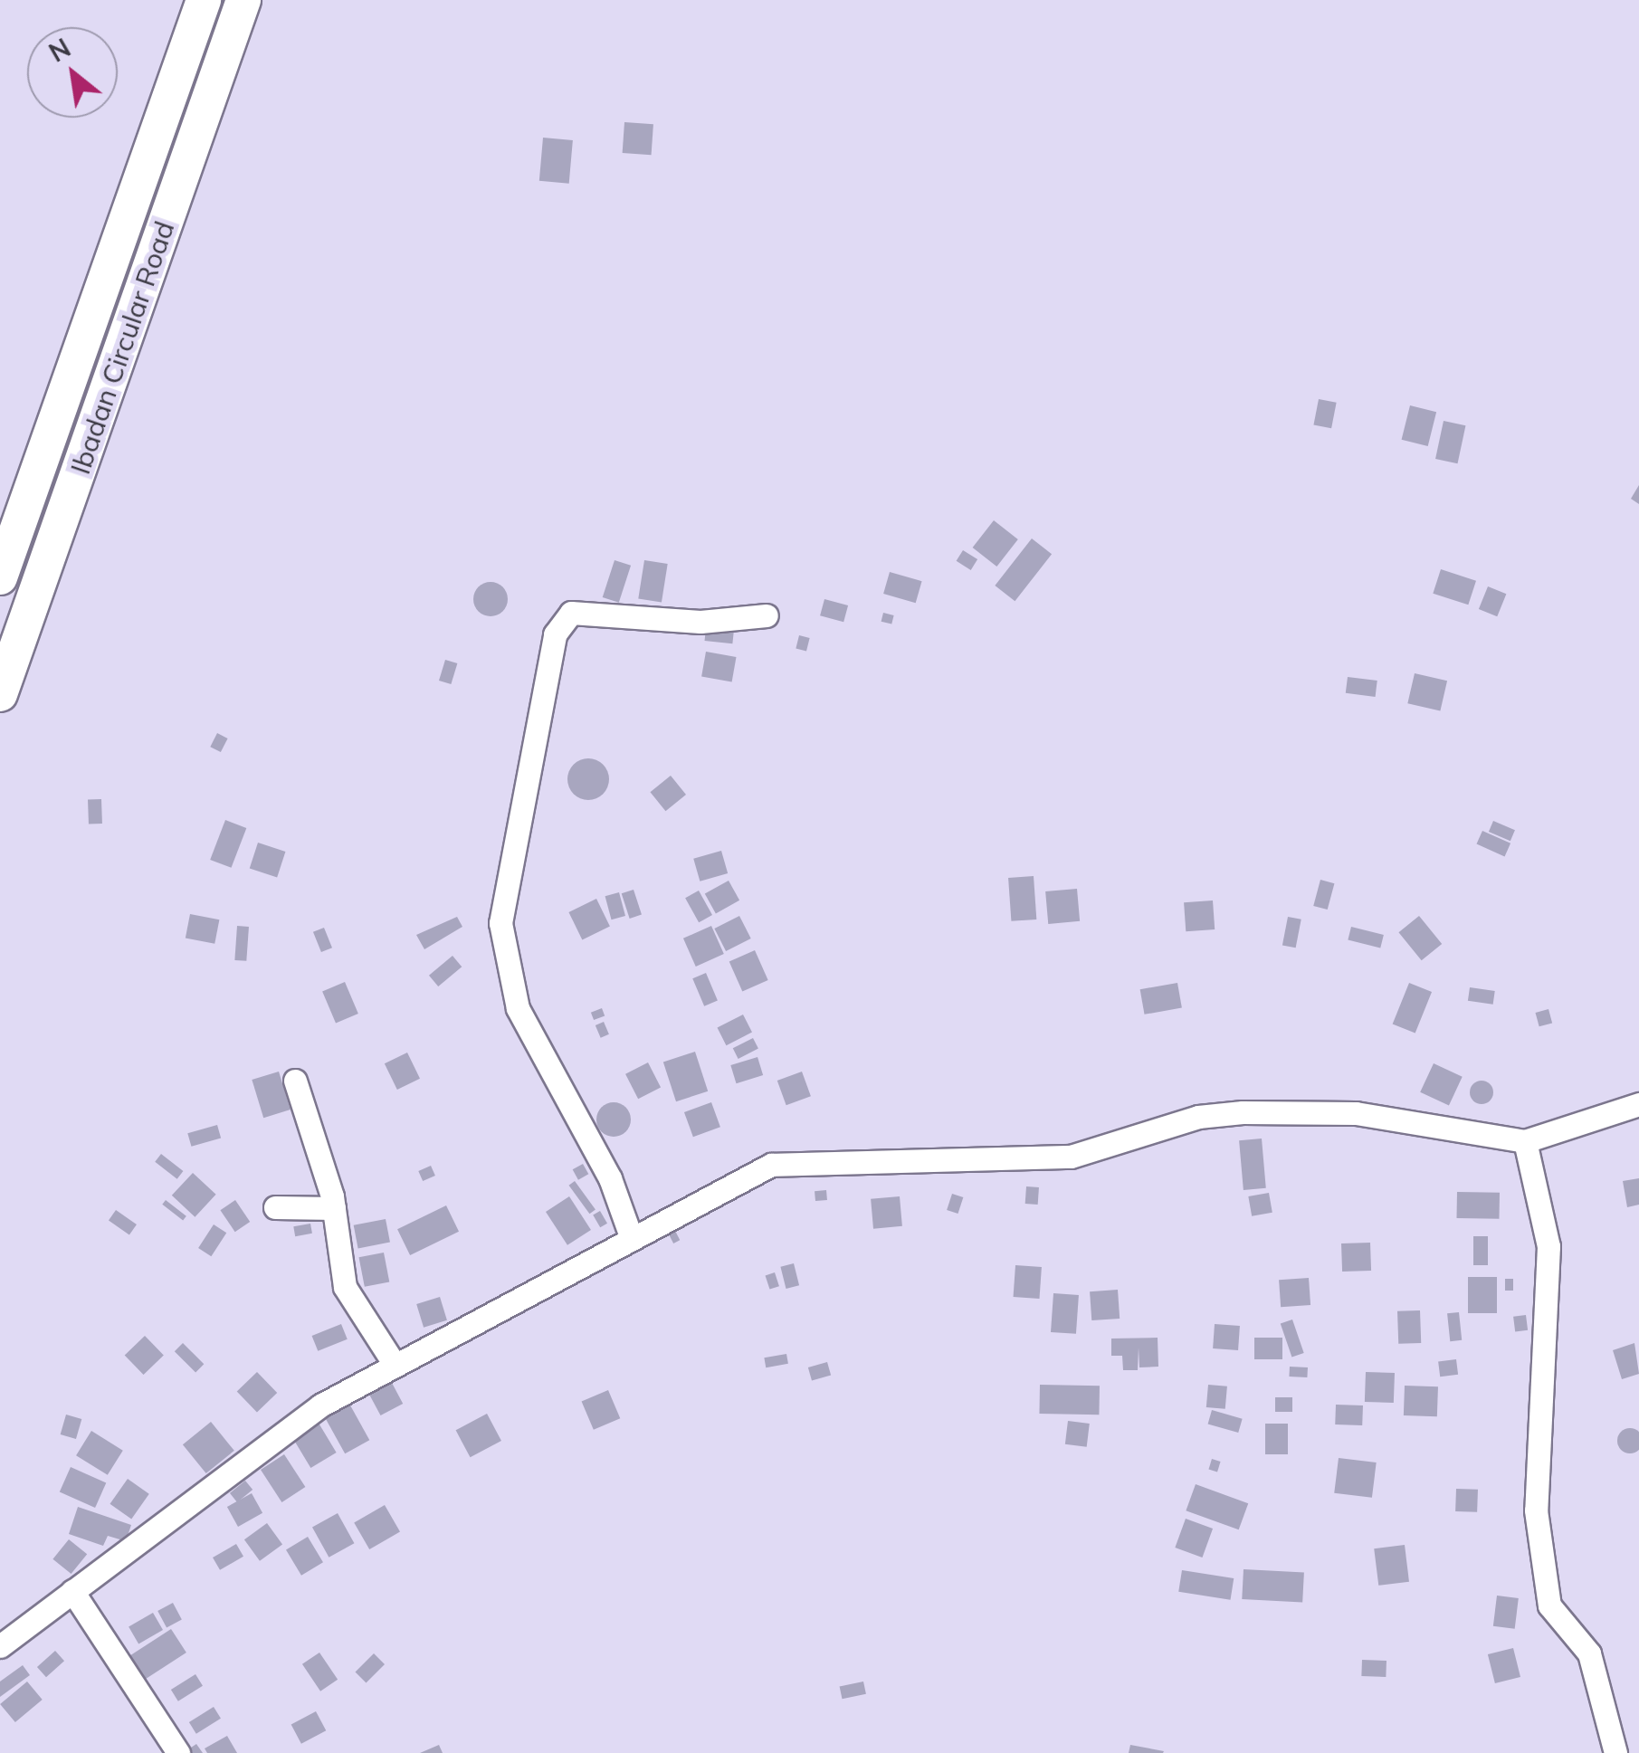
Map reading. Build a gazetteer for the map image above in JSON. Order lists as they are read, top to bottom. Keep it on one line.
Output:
{"streets":{"highway":["Ibadan Circular Road"]},"north":"top left"}
